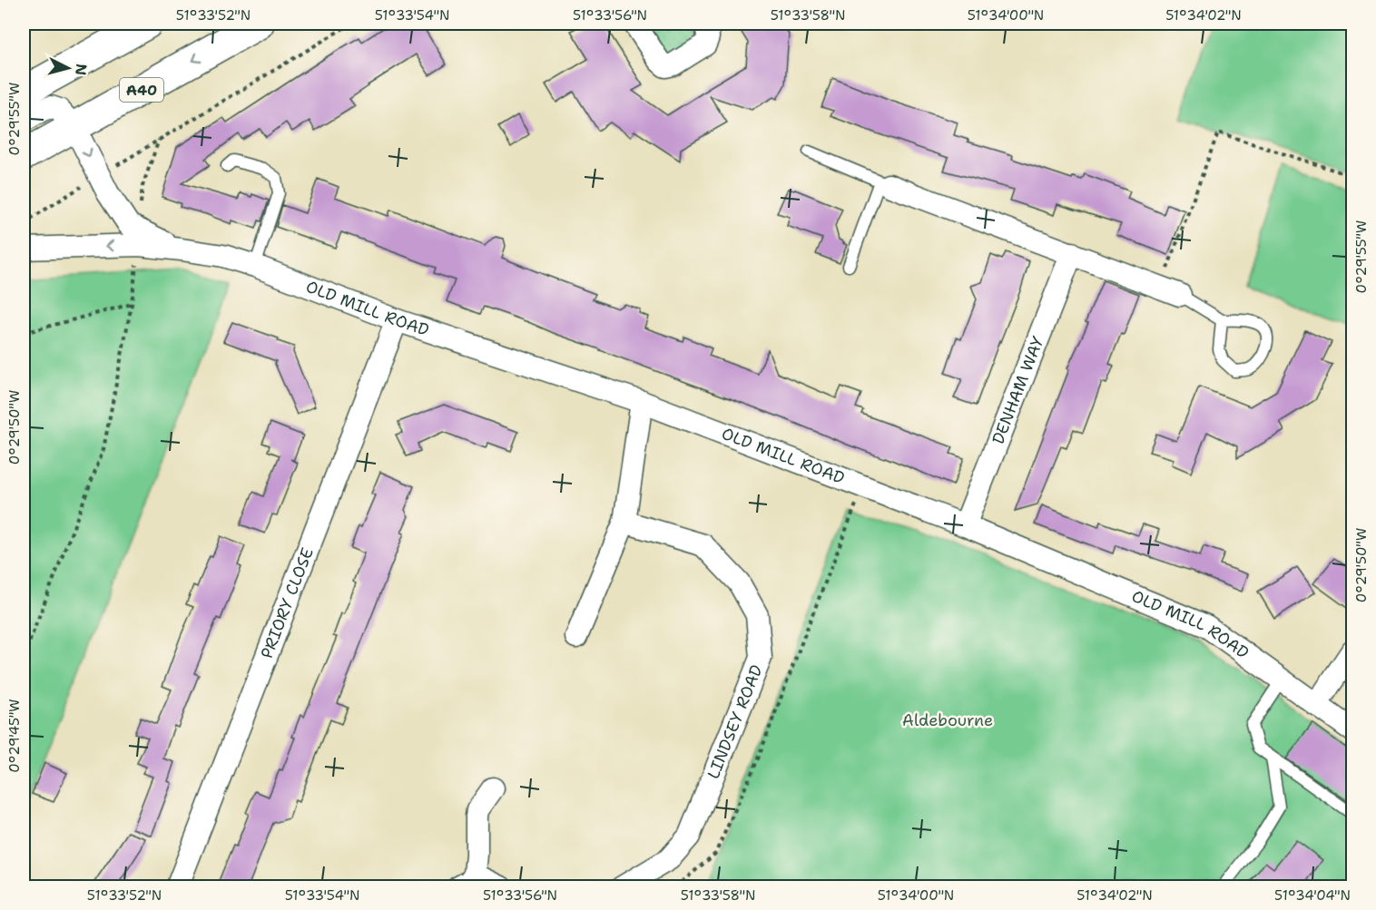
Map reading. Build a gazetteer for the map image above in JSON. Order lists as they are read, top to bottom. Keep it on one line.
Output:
{"streets":{"highway":["A40"],"street":["OLD MILL ROAD","DENHAM WAY","PRIORY CLOSE","LINDSEY ROAD"]},"crossings":[["A40","OLD MILL ROAD"],["OLD MILL ROAD","DENHAM WAY"],["OLD MILL ROAD","PRIORY CLOSE"]],"parks":["Aldebourne"],"north":"right","coordinates":["51°33'52\"N","51°33'54\"N","51°33'56\"N","51°33'58\"N","51°34'00\"N","51°34'02\"N","0°29'55\"W","0°29'50\"W","0°29'45\"W","51°34'04\"N"]}
